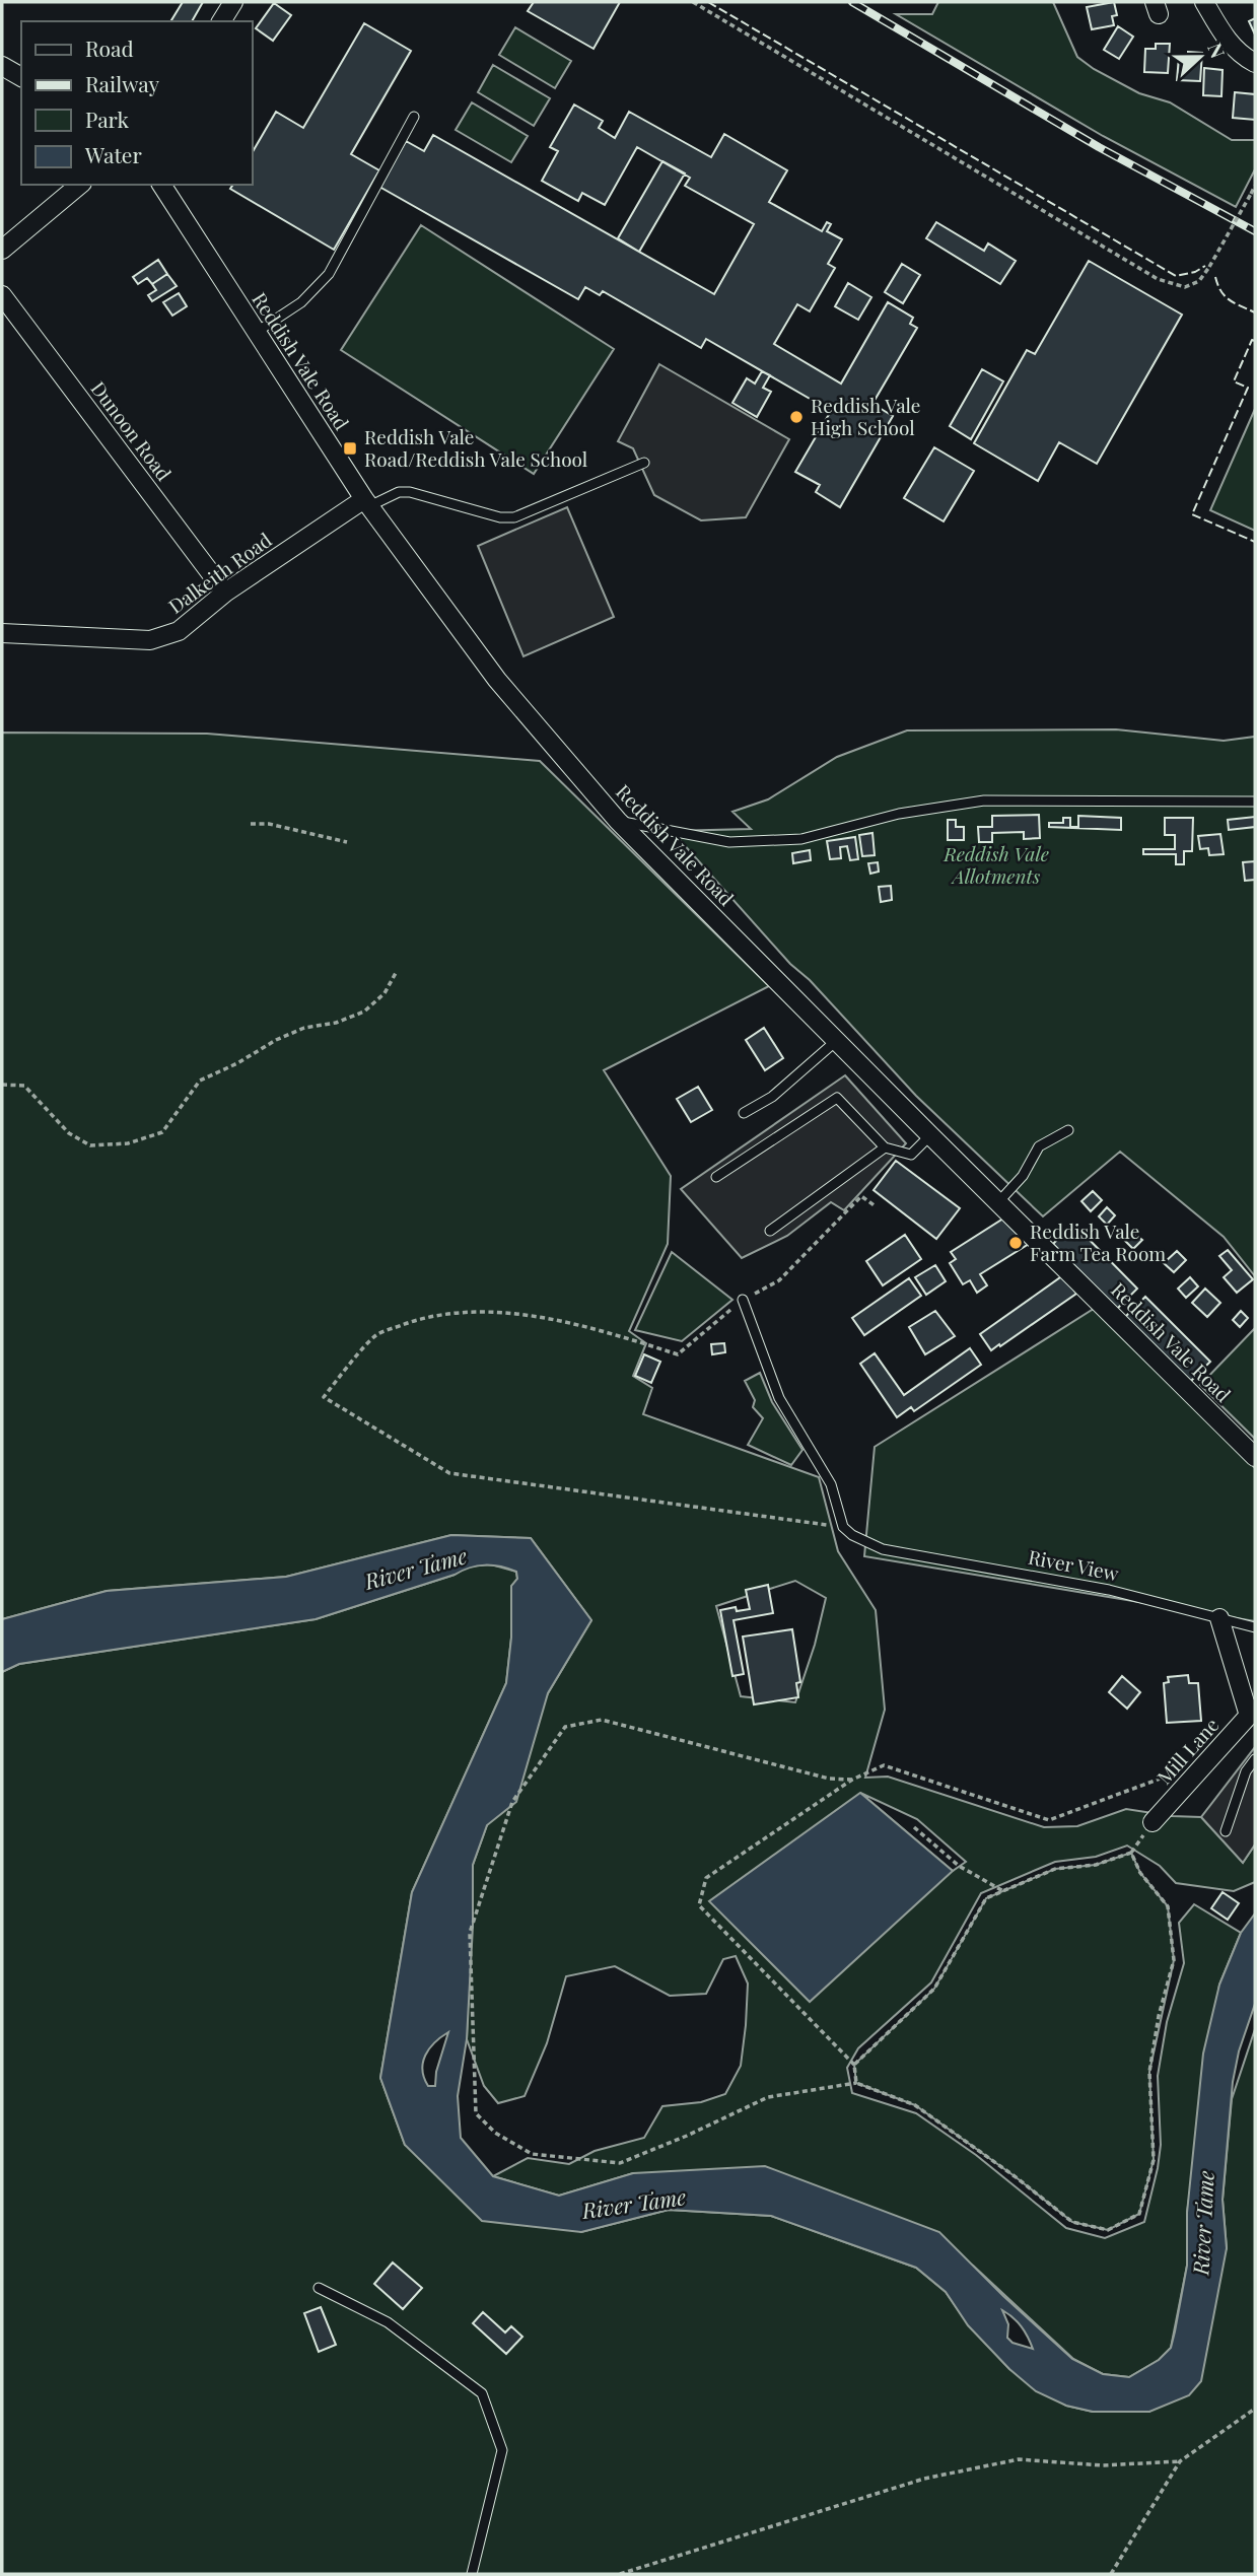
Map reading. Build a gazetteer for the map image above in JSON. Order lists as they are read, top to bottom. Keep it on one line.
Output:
{"streets":{"street":["Reddish Vale Road","Dunoon Road","Dalkeith Road","Mill Lane"],"lane":["River View"]},"crossings":[["Reddish Vale Road","Dalkeith Road"],["Dunoon Road","Dalkeith Road"]],"water":["River Tame"],"parks":["Reddish Vale Allotments"],"places":{"other":["Reddish Vale High School","Reddish Vale Farm Tea Room"],"transit":["Reddish Vale Road/Reddish Vale School"]},"legend":["Road","Railway","Park","Water"],"north":"right"}
